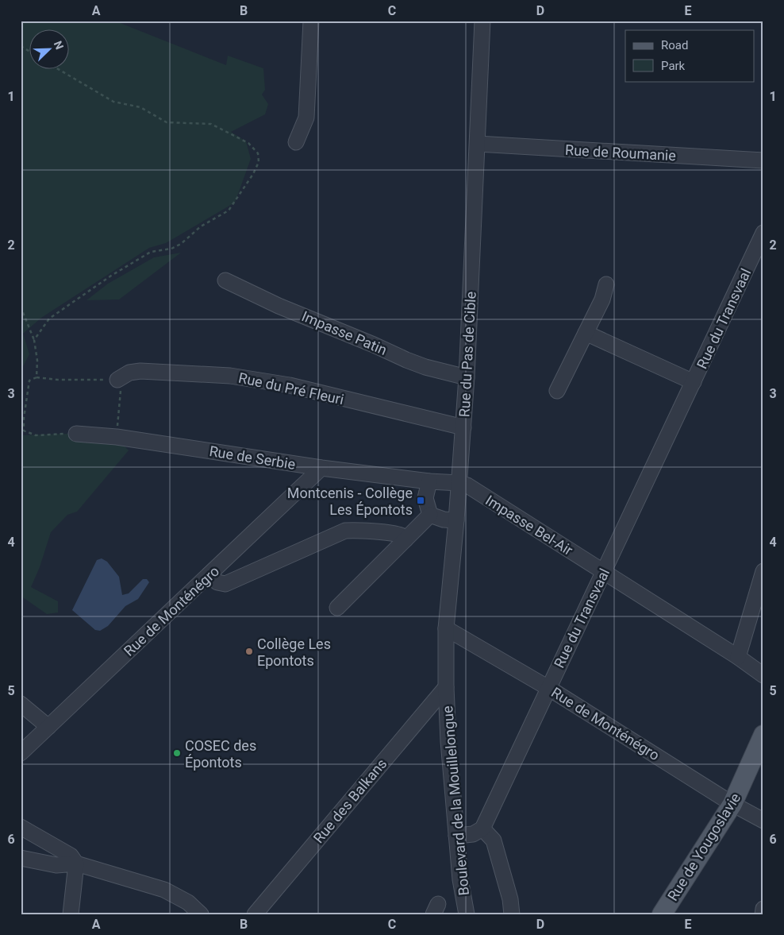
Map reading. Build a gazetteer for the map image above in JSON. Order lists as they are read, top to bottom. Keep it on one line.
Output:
{"streets":{"main road":["Rue de Yougoslavie"],"street":["Rue de Roumanie","Rue du Transvaal","Impasse Patin","Rue du Pas de Cible","Rue du Pré Fleuri","Rue de Serbie","Impasse Bel-Air","Rue de Monténégro","Rue des Balkans","Boulevard de la Mouillelongue"]},"crossings":[["Rue de Roumanie","Rue du Pas de Cible"],["Rue du Transvaal","Impasse Bel-Air"],["Rue du Transvaal","Rue de Monténégro"],["Impasse Patin","Rue du Pas de Cible"],["Rue du Pas de Cible","Rue du Pré Fleuri"],["Rue du Pas de Cible","Impasse Bel-Air"],["Rue du Pas de Cible","Rue de Monténégro"],["Rue du Pas de Cible","Rue des Balkans"],["Rue du Pas de Cible","Boulevard de la Mouillelongue"],["Rue de Serbie","Impasse Bel-Air"],["Rue de Serbie","Rue de Monténégro"],["Rue de Monténégro","Rue de Yougoslavie"],["Rue des Balkans","Boulevard de la Mouillelongue"]],"places":{"transit":["Montcenis - Collège Les Épontots"],"other":["Collège Les Epontots","COSEC des Épontots"]},"legend":["Road","Park"],"north":"top right","grid":{"columns":["A","B","C","D","E"],"rows":["1","2","3","4","5","6"]}}
